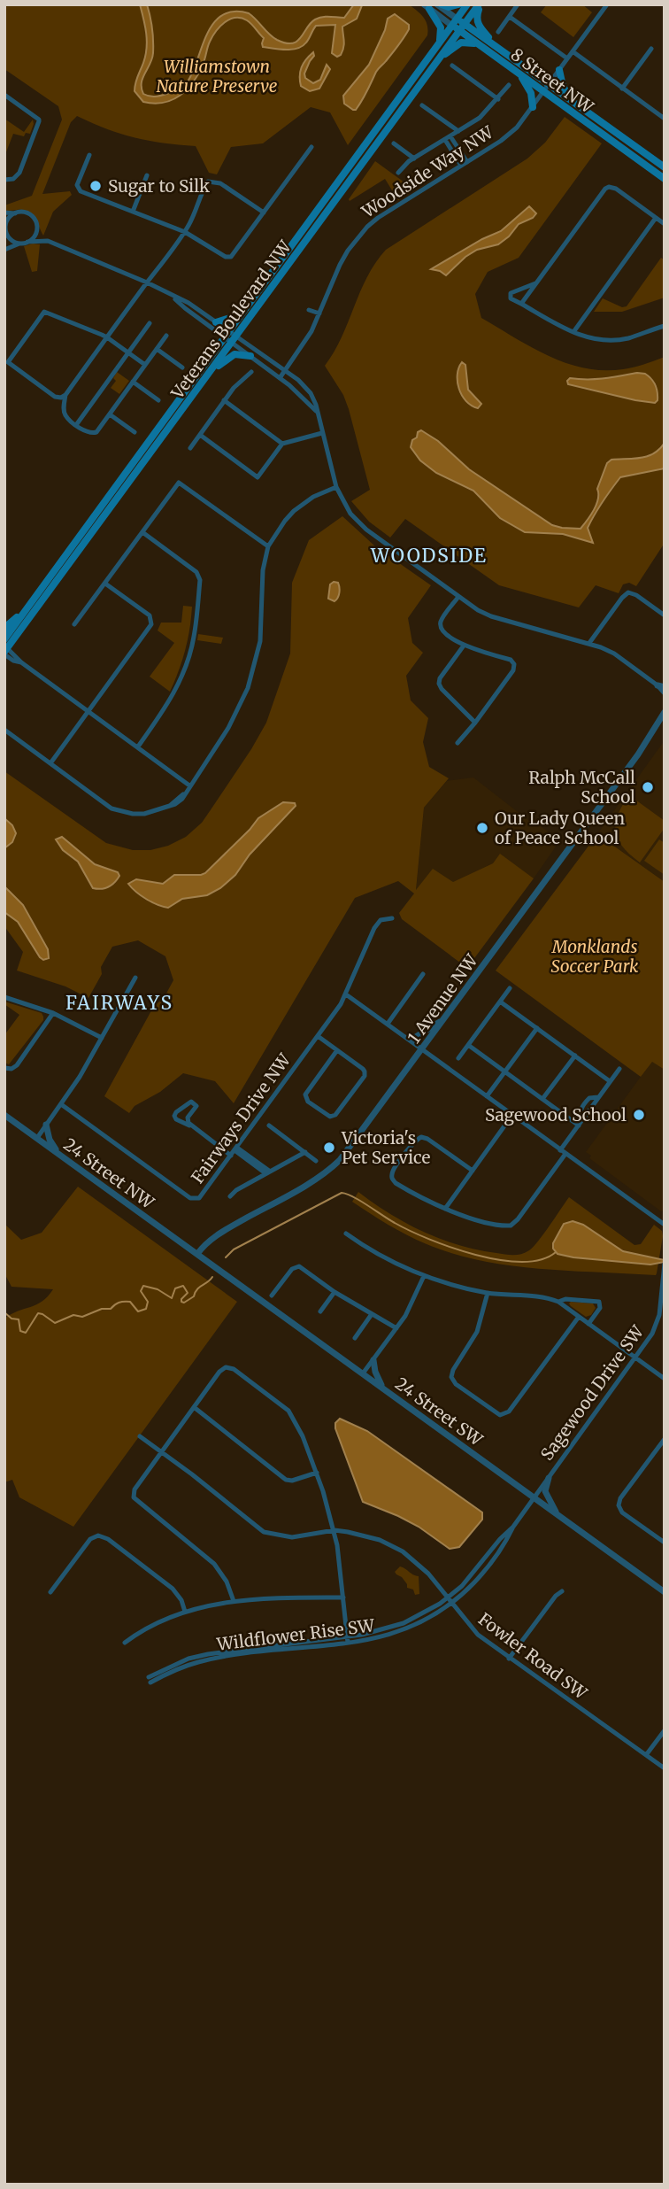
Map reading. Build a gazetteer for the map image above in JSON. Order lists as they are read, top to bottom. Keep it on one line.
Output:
{"streets":{"main road":["8 Street NW","Veterans Boulevard NW"],"street":["Woodside Way NW","1 Avenue NW","Fairways Drive NW","24 Street NW","Sagewood Drive SW","24 Street SW","Wildflower Rise SW","Fowler Road SW"]},"crossings":[["8 Street NW","Woodside Way NW"],["8 Street NW","Veterans Boulevard NW"],["1 Avenue NW","24 Street NW"],["1 Avenue NW","24 Street SW"],["24 Street NW","24 Street SW"],["Sagewood Drive SW","24 Street SW"],["Sagewood Drive SW","Wildflower Rise SW"],["24 Street SW","Wildflower Rise SW"],["Wildflower Rise SW","Fowler Road SW"]],"districts":["WOODSIDE","FAIRWAYS"],"parks":["Williamstown Nature Preserve","Monklands Soccer Park"],"places":["Sugar to Silk","Ralph McCall School","Our Lady Queen of Peace School","Sagewood School","Victoria's Pet Service"]}
